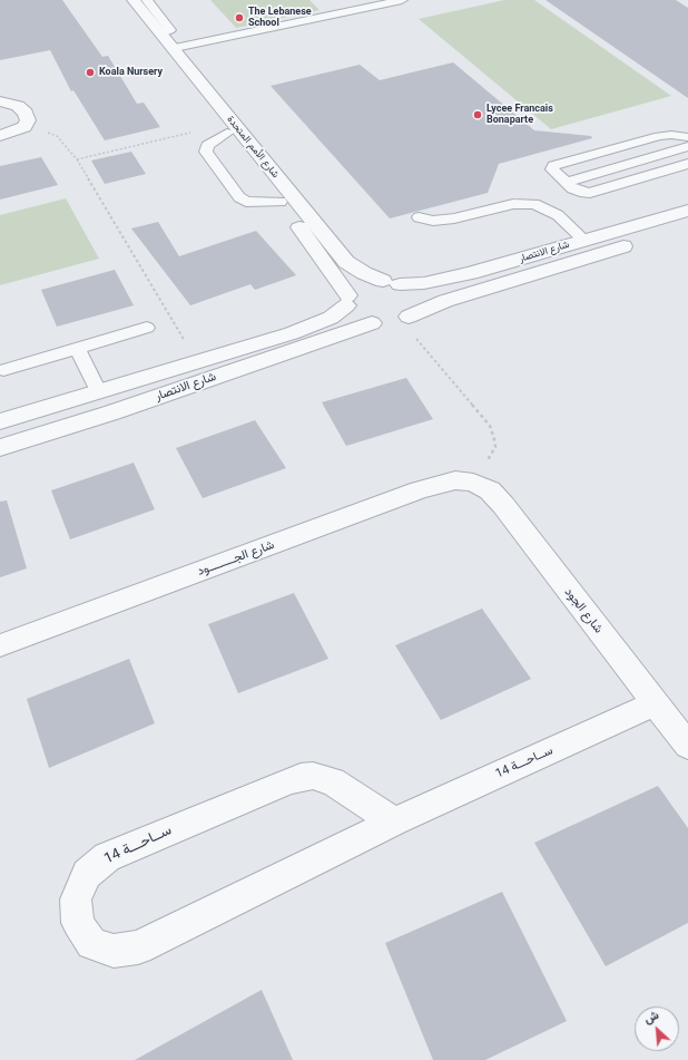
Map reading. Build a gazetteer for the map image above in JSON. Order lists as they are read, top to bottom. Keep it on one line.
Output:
{"streets":{"street":["شارع الأمم المتحدة","شارع الانتصار","شارع الجــــــــود","شارع الجود","ســاحـــة 14"]},"crossings":[["شارع الأمم المتحدة","شارع الانتصار"],["شارع الجــــــــود","شارع الجود"],["شارع الجود","ســاحـــة 14"]],"places":["The Lebanese School","Koala Nursery","Lycee Francais Bonaparte"],"north":"top left"}
